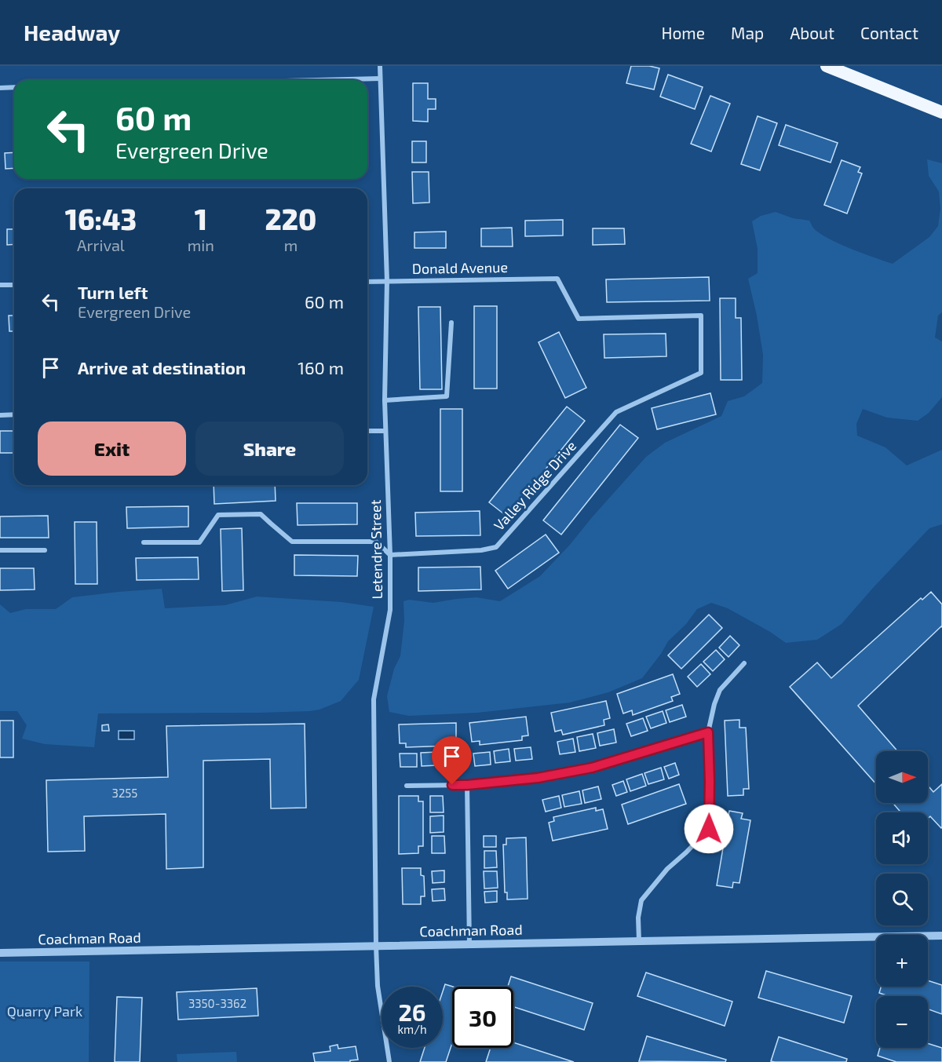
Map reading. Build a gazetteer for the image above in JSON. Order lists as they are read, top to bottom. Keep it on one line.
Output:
{"streets":{"street":["Donald Avenue","Valley Ridge Drive","Letendre Street","Coachman Road"]},"crossings":[["Donald Avenue","Valley Ridge Drive"],["Donald Avenue","Letendre Street"],["Valley Ridge Drive","Letendre Street"],["Letendre Street","Coachman Road"]],"parks":["Quarry Park"],"house_numbers":["3255","3350-3362"],"north":"right","page":{"header":"Headway","nav":["Home","Map","About","Contact"],"turn":["60 m","Evergreen Drive"],"eta":["16:43","Arrival","1","min","220","m"],"list":[{"name":"Turn left","note":"Evergreen Drive","value":"60 m"},{"name":"Arrive at destination","value":"160 m"}],"buttons":["Exit","Share"],"map_buttons":["+","−"],"speed":"26 km/h","limit":"30"}}
